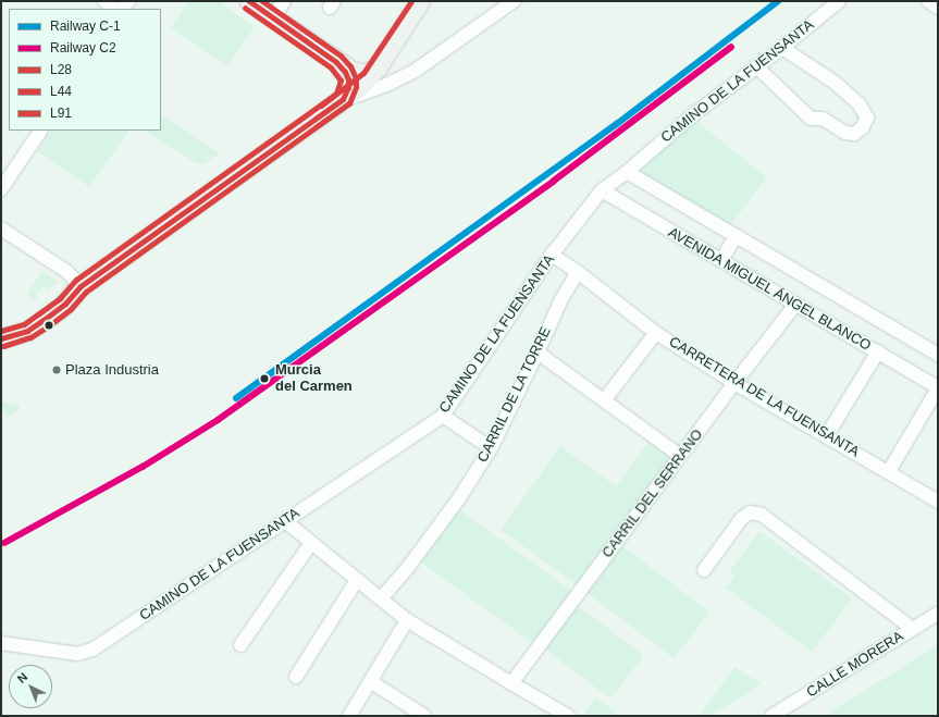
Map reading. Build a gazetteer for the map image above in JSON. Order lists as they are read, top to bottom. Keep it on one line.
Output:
{"streets":{"street":["CAMINO DE LA FUENSANTA","AVENIDA MIGUEL ÁNGEL BLANCO","CARRIL DE LA TORRE","CARRETERA DE LA FUENSANTA","CARRIL DEL SERRANO","CALLE MORERA"]},"crossings":[["CAMINO DE LA FUENSANTA","AVENIDA MIGUEL ÁNGEL BLANCO"],["CAMINO DE LA FUENSANTA","CARRETERA DE LA FUENSANTA"],["AVENIDA MIGUEL ÁNGEL BLANCO","CARRIL DEL SERRANO"],["CARRIL DE LA TORRE","CARRETERA DE LA FUENSANTA"],["CARRETERA DE LA FUENSANTA","CARRIL DEL SERRANO"]],"places":["Plaza Industria","Murcia del Carmen"],"lines":["rail line C-1","transit line L28","transit line L44","transit line L91","rail line C2"],"legend":["Railway C-1","Railway C2","L28","L44","L91"],"north":"top left"}
